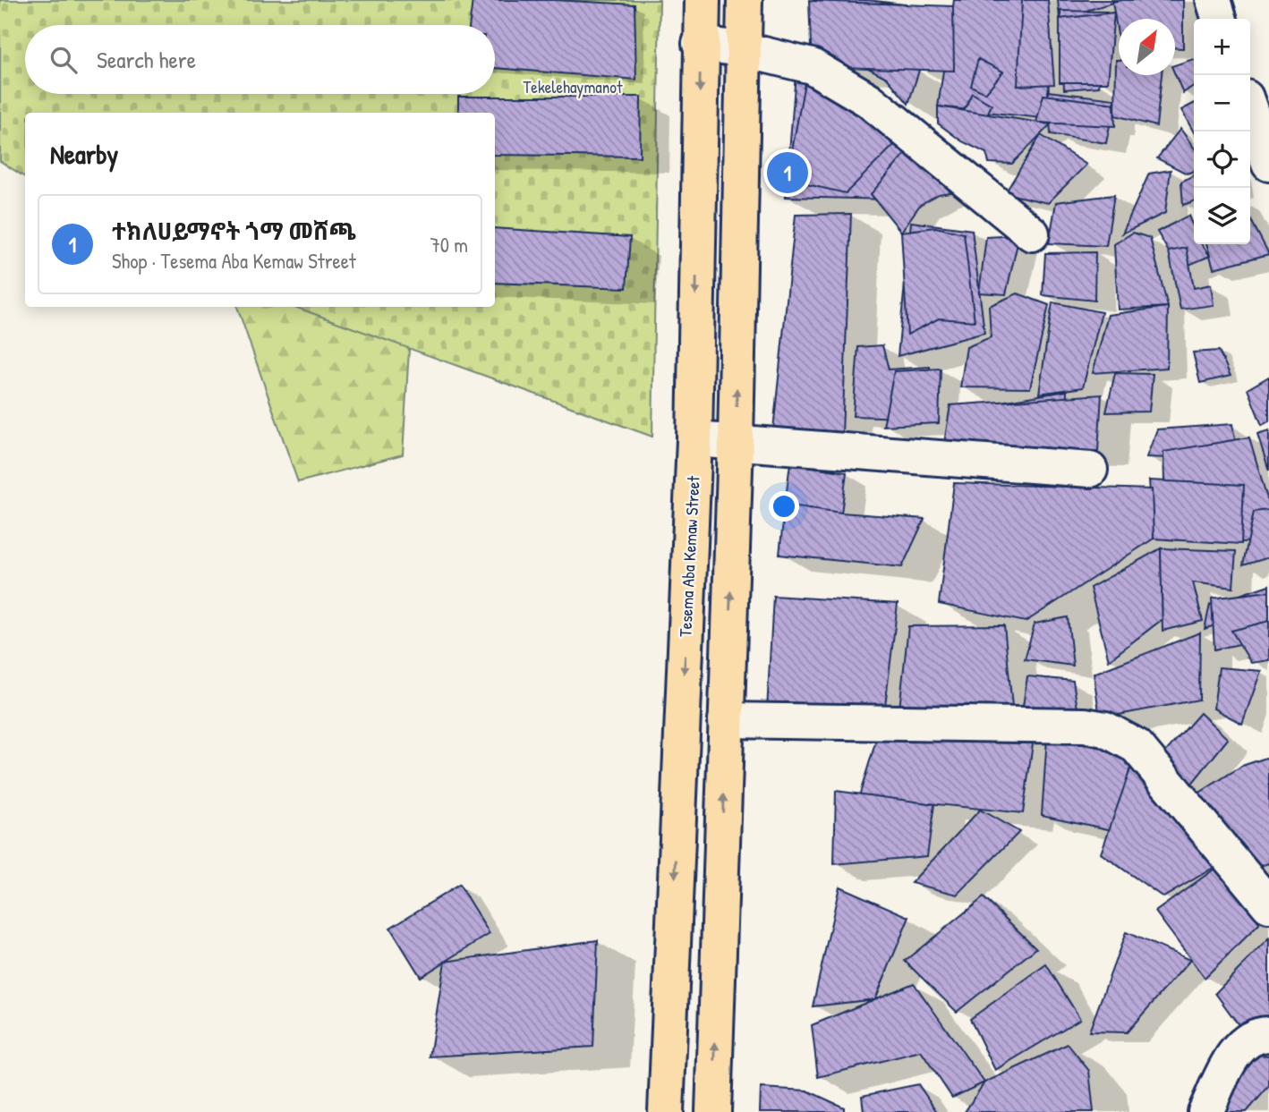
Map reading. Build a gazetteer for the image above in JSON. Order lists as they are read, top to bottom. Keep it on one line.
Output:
{"streets":{"main road":["Tesema Aba Kemaw Street"]},"parks":["Tekelehaymanot"],"north":"top right","page":{"map_buttons":["+","−"],"search":"Search here","heading":"Nearby","pins":"1","list":[{"mark":"1","name":"ተክለሀይማኖት ጎማ መሸጫ","note":"Shop · Tesema Aba Kemaw Street","value":"70 m"}]}}
